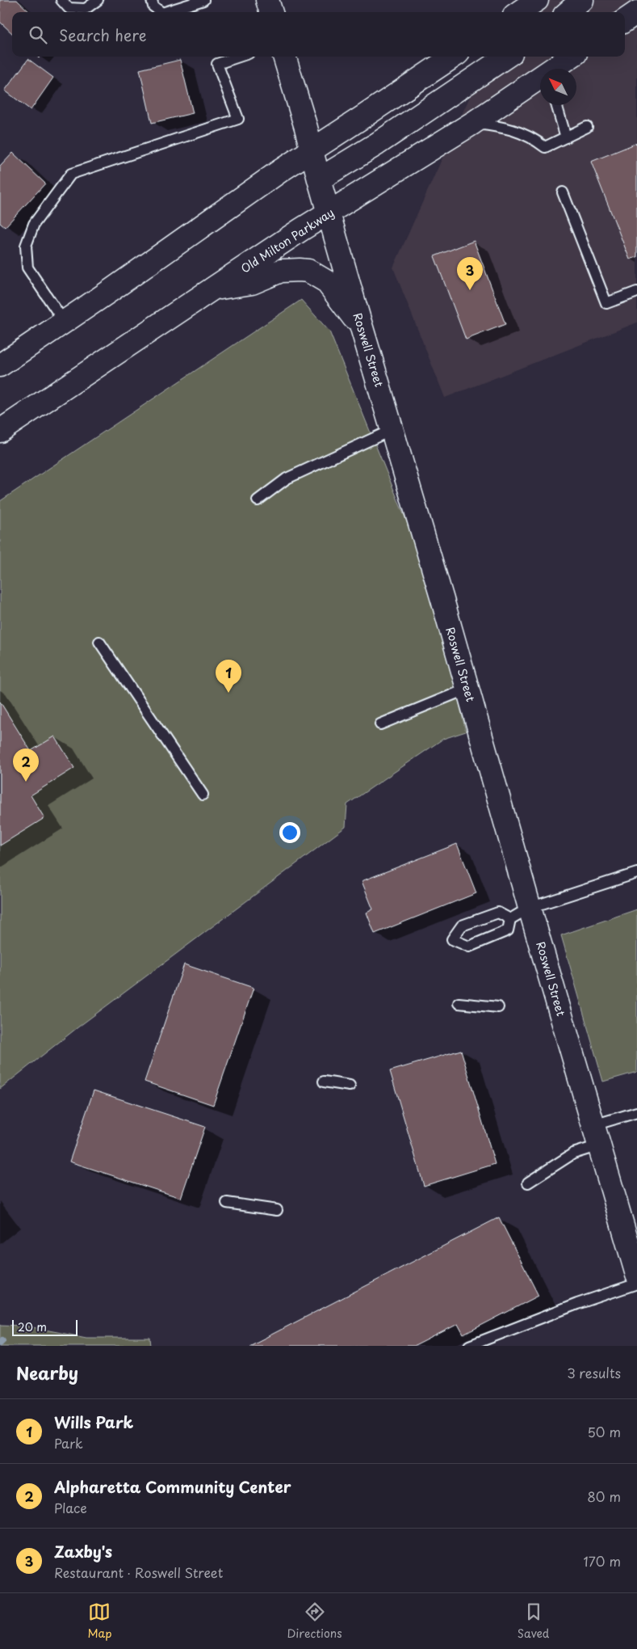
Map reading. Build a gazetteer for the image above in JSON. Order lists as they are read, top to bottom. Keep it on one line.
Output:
{"streets":{"main road":["Old Milton Parkway","Roswell Street"]},"crossings":[["Old Milton Parkway","Roswell Street"]],"scale_bar":"20 m","north":"top left","page":{"search":"Search here","pins":["3","1","2"],"scale":"20 m","heading":["Nearby","3 results"],"list":[{"mark":"1","name":"Wills Park","note":"Park","value":"50 m"},{"mark":"2","name":"Alpharetta Community Center","note":"Place","value":"80 m"},{"mark":"3","name":"Zaxby's","note":"Restaurant · Roswell Street","value":"170 m"}],"nav":["Map","Directions","Saved"]}}
